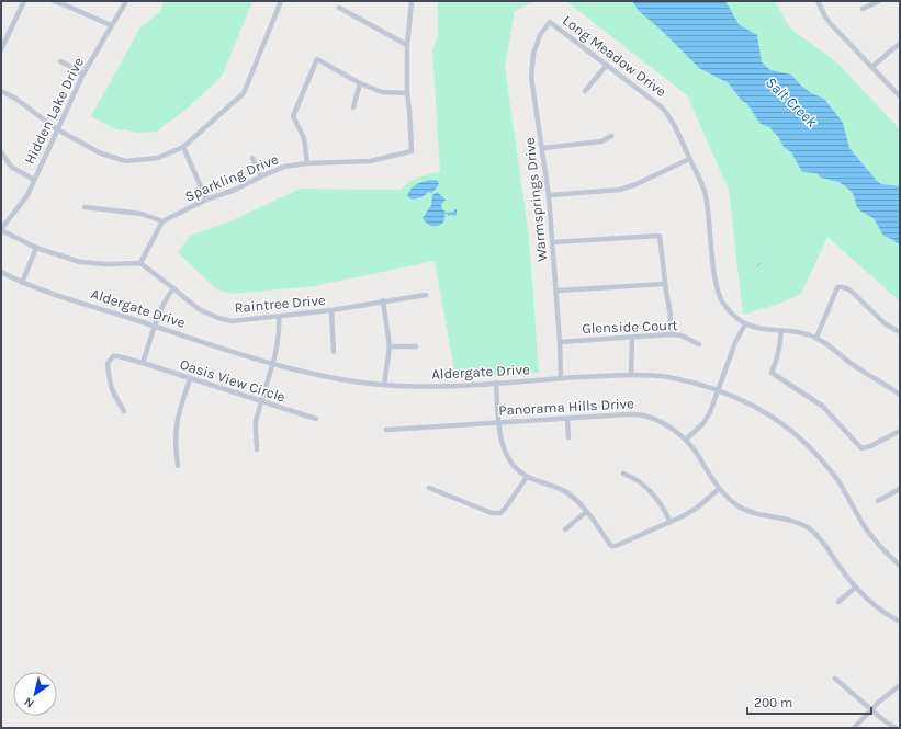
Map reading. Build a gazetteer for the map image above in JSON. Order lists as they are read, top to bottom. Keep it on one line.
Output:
{"streets":{"street":["Long Meadow Drive","Hidden Lake Drive","Sparkling Drive","Warmsprings Drive","Raintree Drive","Aldergate Drive","Glenside Court","Oasis View Circle","Panorama Hills Drive"]},"crossings":[["Long Meadow Drive","Warmsprings Drive"],["Warmsprings Drive","Aldergate Drive"],["Warmsprings Drive","Glenside Court"]],"water":["Salt Creek"],"scale_bar":"200 m","north":"bottom left"}
